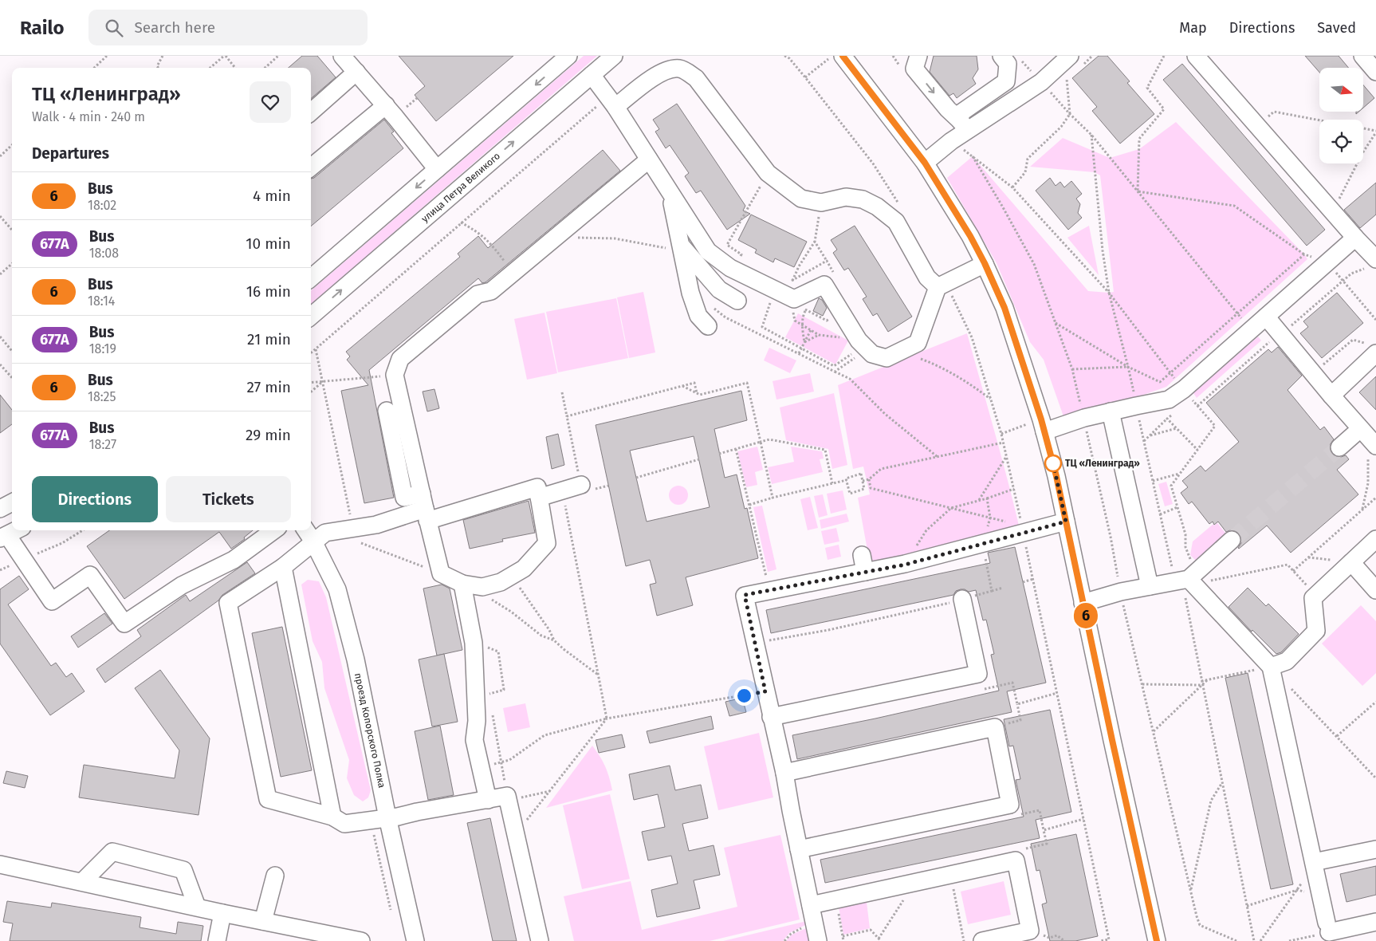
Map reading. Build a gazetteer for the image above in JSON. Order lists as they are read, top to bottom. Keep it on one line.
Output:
{"streets":{"street":["улица Петра Великого","проезд Копорского Полка"]},"places":["ТЦ «Ленинград»"],"lines":["bus line 6"],"north":"right","page":{"header":"Railo","search":"Search here","nav":["Map","Directions","Saved"],"on_map":"6","heading":[["ТЦ «Ленинград»","Walk · 4 min · 240 m"],"Departures"],"list":[{"mark":"6","name":"Bus","note":"18:02","value":"4 min"},{"mark":"677А","name":"Bus","note":"18:08","value":"10 min"},{"mark":"6","name":"Bus","note":"18:14","value":"16 min"},{"mark":"677А","name":"Bus","note":"18:19","value":"21 min"},{"mark":"6","name":"Bus","note":"18:25","value":"27 min"},{"mark":"677А","name":"Bus","note":"18:27","value":"29 min"}],"buttons":["Directions","Tickets"]}}
